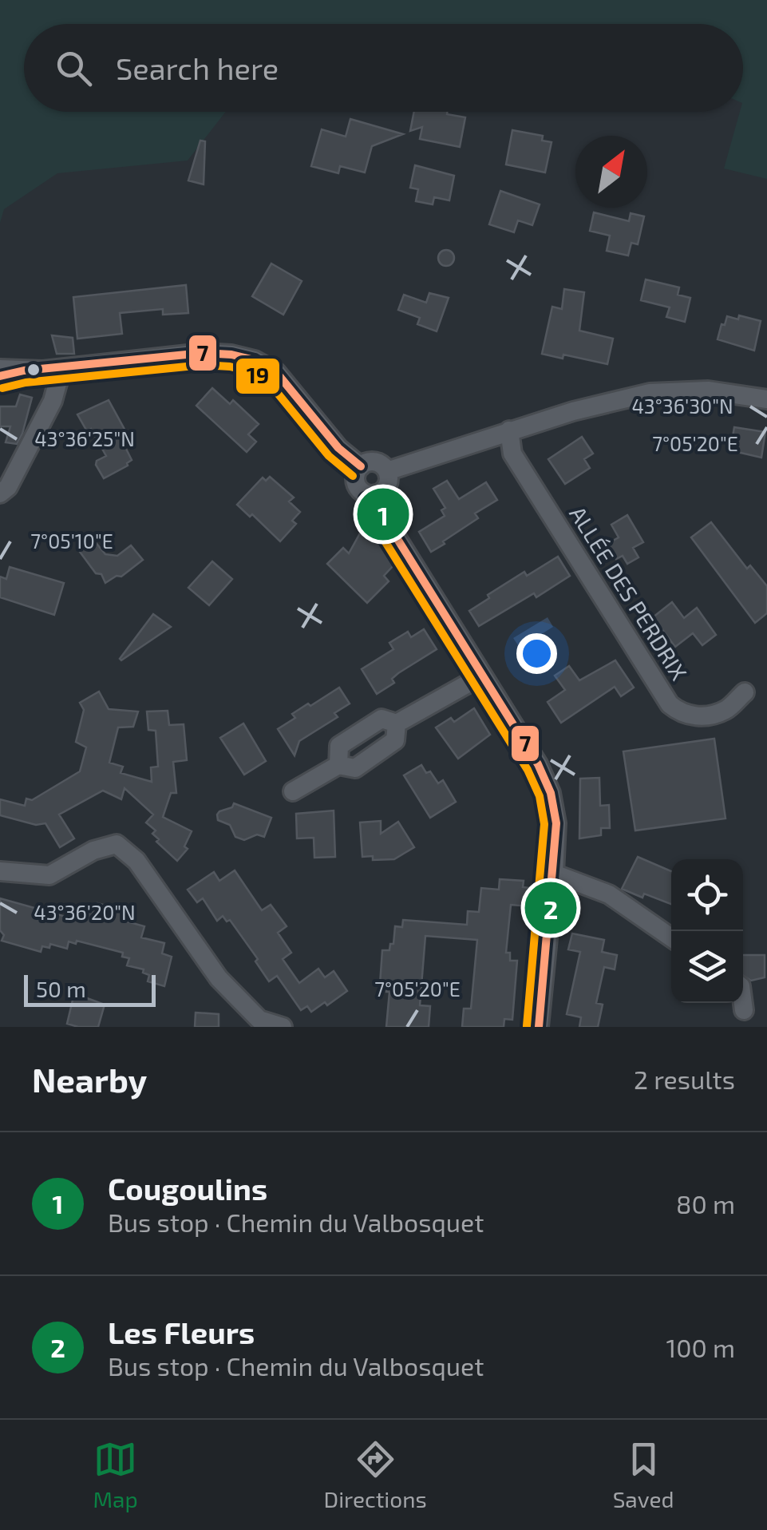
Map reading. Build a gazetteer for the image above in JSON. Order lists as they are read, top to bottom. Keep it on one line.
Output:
{"streets":{"street":["ALLÉE DES PERDRIX"]},"lines":["transit line 7","transit line 19"],"scale_bar":"50 m","north":"top right","page":{"search":"Search here","pins":["1","2"],"scale":"50 m","heading":["Nearby","2 results"],"list":[{"mark":"1","name":"Cougoulins","note":"Bus stop · Chemin du Valbosquet","value":"80 m"},{"mark":"2","name":"Les Fleurs","note":"Bus stop · Chemin du Valbosquet","value":"100 m"}],"nav":["Map","Directions","Saved"]},"coordinates":["43°36'30\"N","43°36'25\"N","7°05'20\"E","7°05'10\"E","43°36'20\"N"]}
